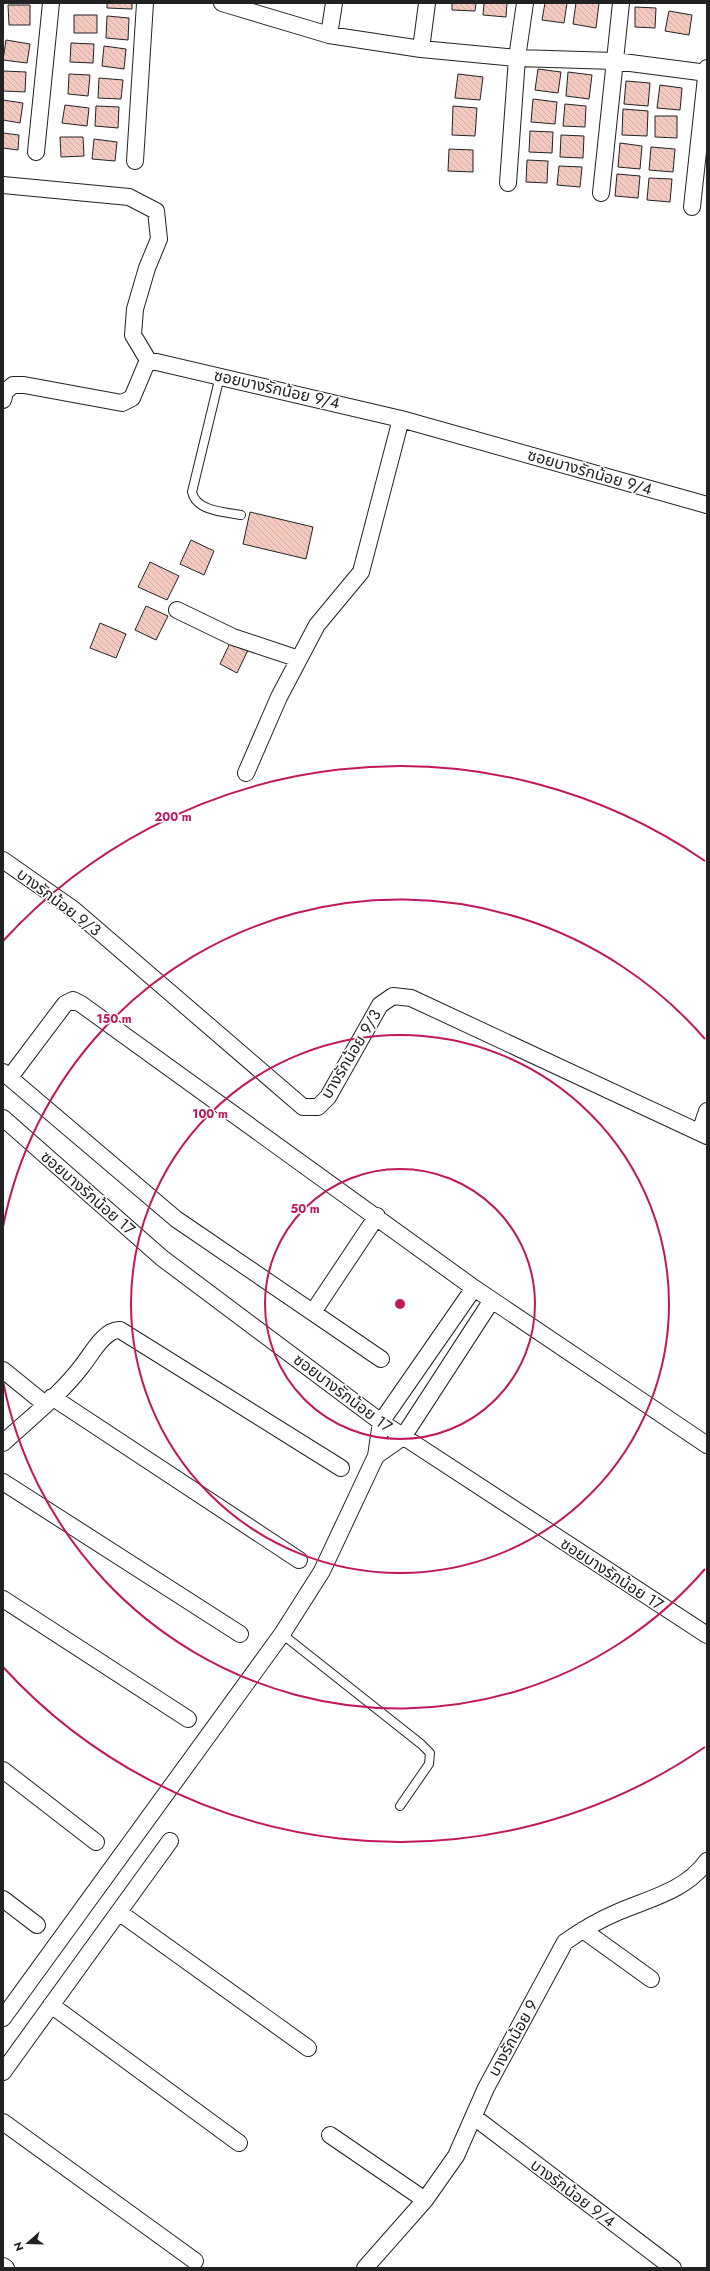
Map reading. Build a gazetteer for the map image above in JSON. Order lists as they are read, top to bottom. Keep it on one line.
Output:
{"streets":{"street":["ซอยบางรักน้อย 9/4","บางรักน้อย 9/3","ซอยบางรักน้อย 17","บางรักน้อย 9","บางรักน้อย 9/4"]},"crossings":[["บางรักน้อย 9","บางรักน้อย 9/4"]],"north":"left","rings":["200 m","150 m","100 m","50 m"]}
